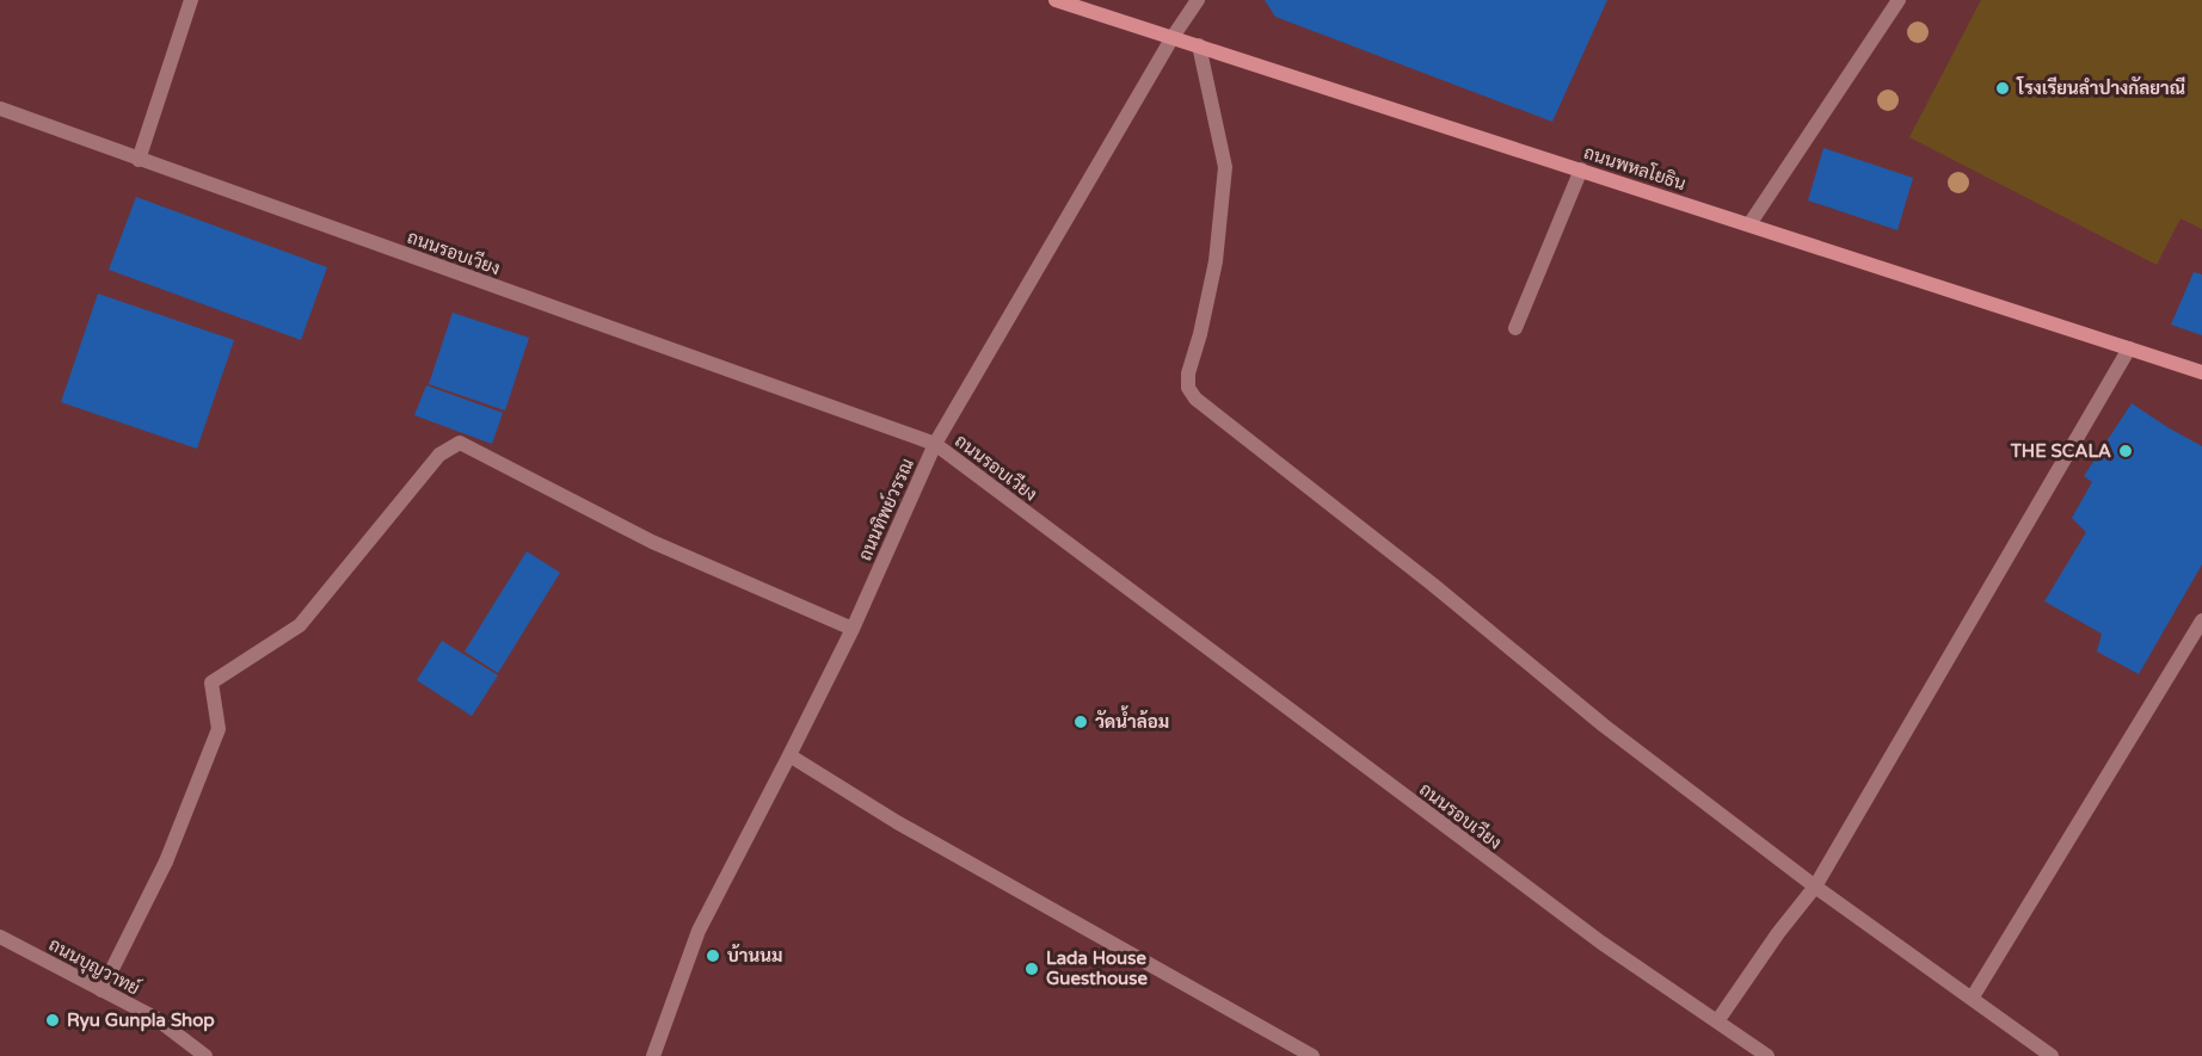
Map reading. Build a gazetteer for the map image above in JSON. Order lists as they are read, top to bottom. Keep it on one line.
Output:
{"streets":{"main road":["ถนนพหลโยธิน"],"street":["ถนนรอบเวียง","ถนนทิพย์วรรณ","ถนนบุญวาทย์"]},"crossings":[["ถนนพหลโยธิน","ถนนทิพย์วรรณ"],["ถนนรอบเวียง","ถนนทิพย์วรรณ"]],"places":["โรงเรียนลำปางกัลยาณี","THE SCALA","วัดน้ำล้อม","บ้านนม","Lada House Guesthouse","Ryu Gunpla Shop"]}
